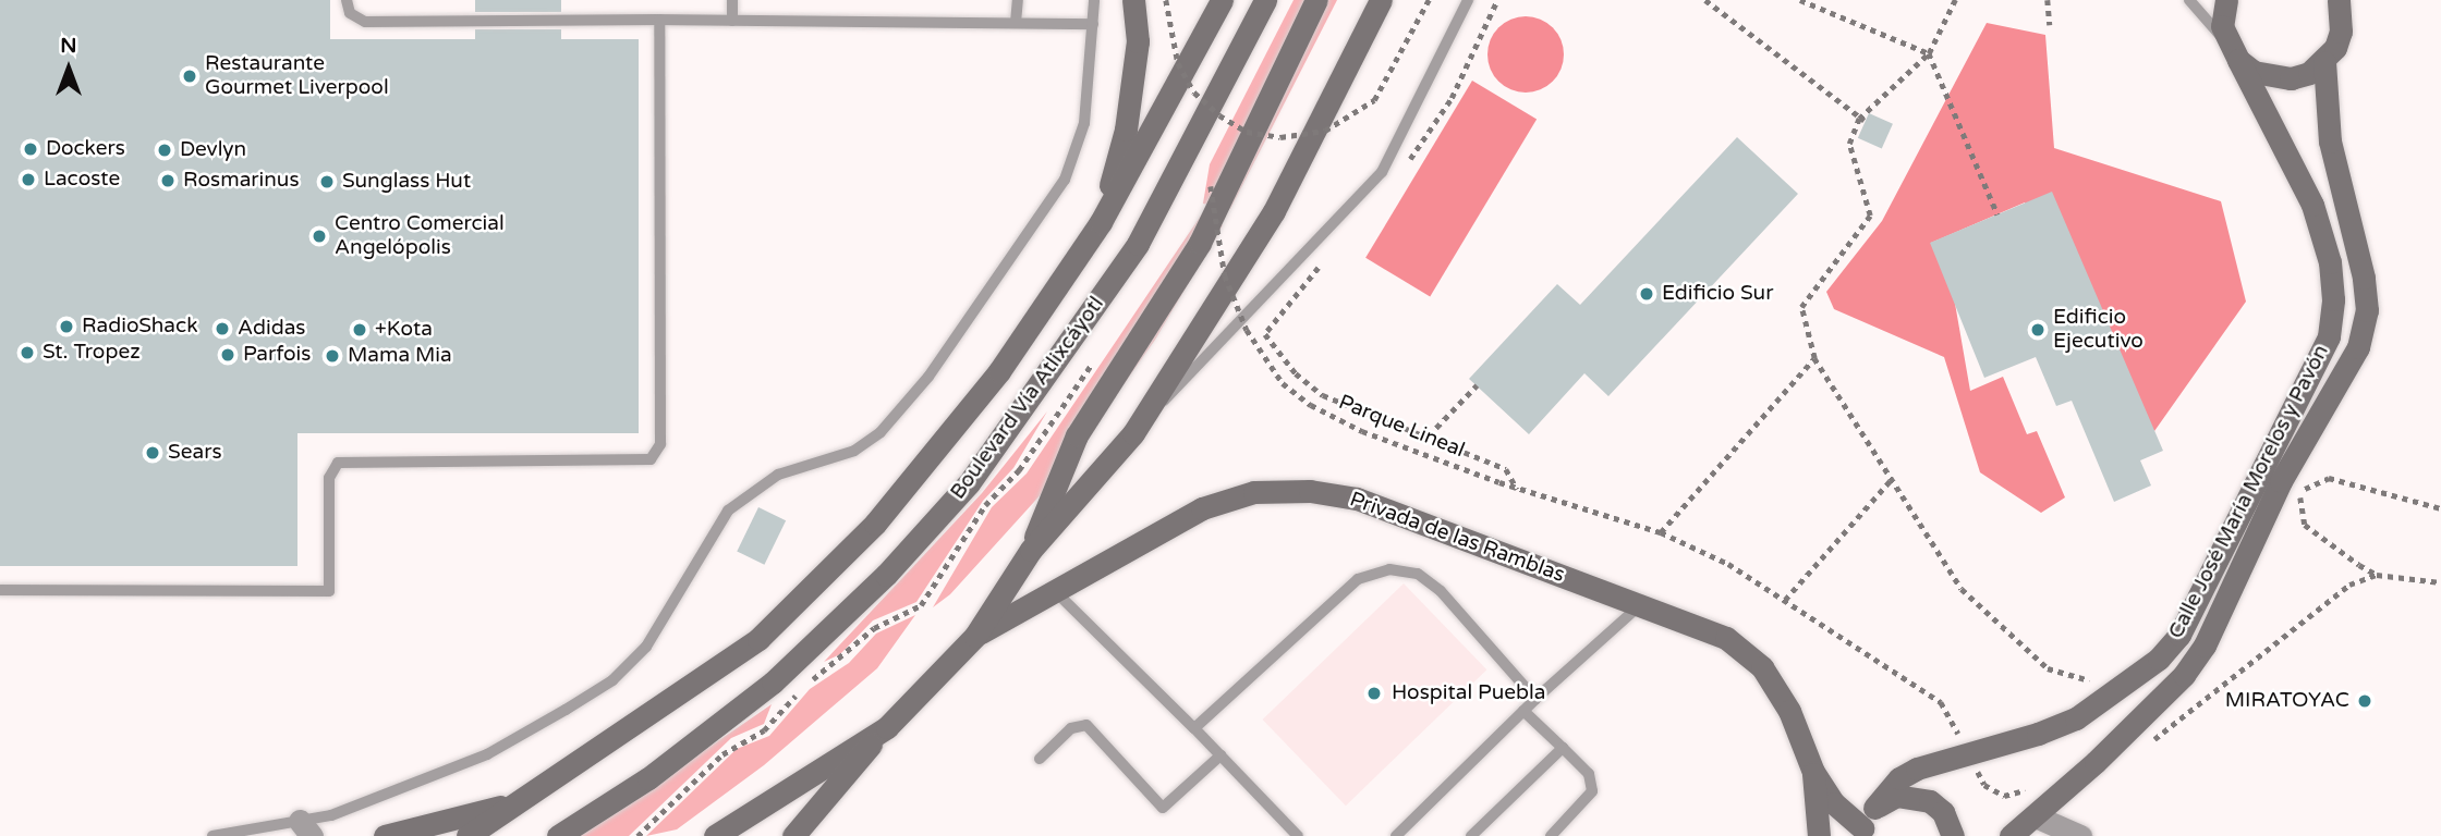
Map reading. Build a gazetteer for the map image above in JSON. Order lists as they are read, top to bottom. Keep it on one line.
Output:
{"streets":{"main road":["Boulevard Vía Atlixcáyotl","Calle José María Morelos y Pavón","Privada de las Ramblas"],"path":["Parque Lineal"]},"crossings":[["Parque Lineal","Calle José María Morelos y Pavón"],["Calle José María Morelos y Pavón","Privada de las Ramblas"]],"places":["Restaurante Gourmet Liverpool","Dockers","Devlyn","Lacoste","Rosmarinus","Sunglass Hut","Centro Comercial Angelópolis","Edificio Sur","RadioShack","Adidas","+Kota","Edificio Ejecutivo","St. Tropez","Parfois","Mama Mia","Sears","Hospital Puebla","MIRATOYAC"],"north":"top"}
